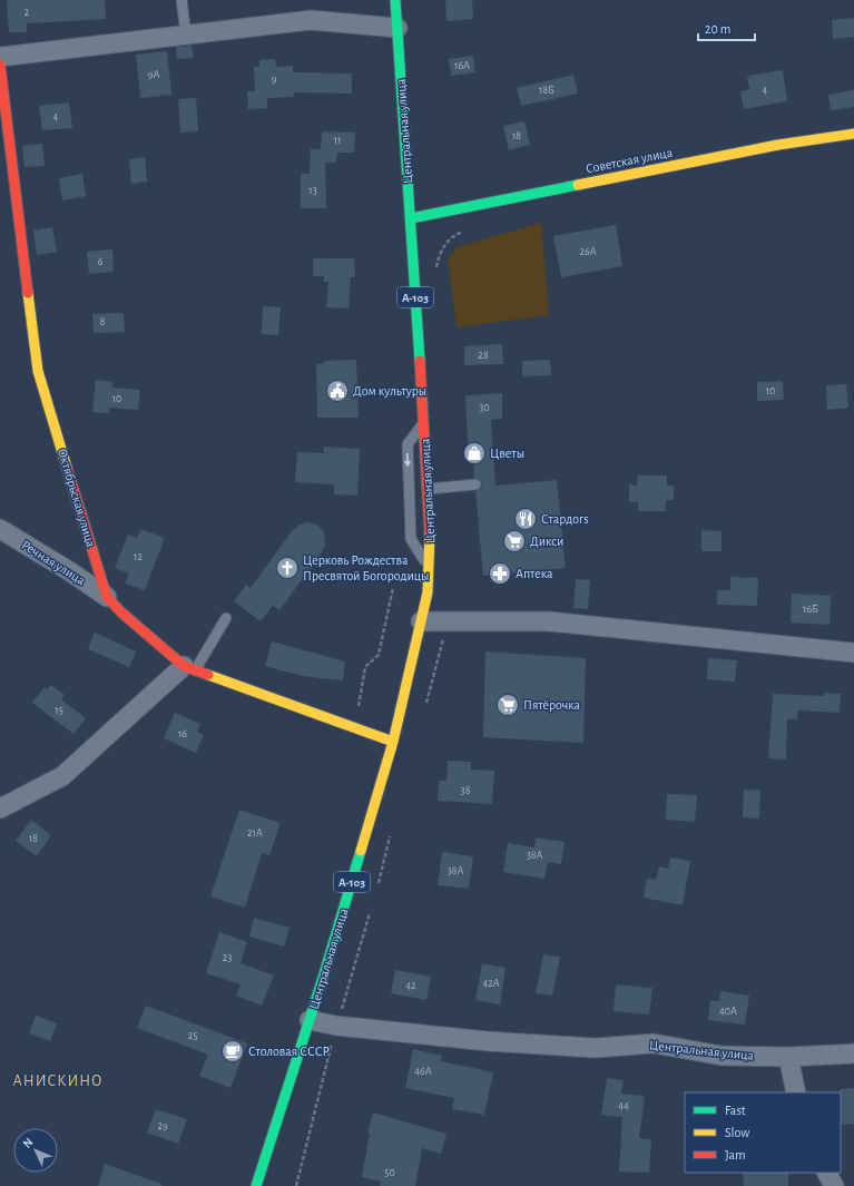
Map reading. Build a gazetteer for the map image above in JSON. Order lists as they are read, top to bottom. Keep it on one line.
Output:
{"streets":{"main road":["Центральная улица","Советская улица","А-103","Октябрьская улица"],"street":["Речная улица"]},"crossings":[["Центральная улица","Советская улица"],["Октябрьская улица","Речная улица"]],"districts":["АНИСКИНО"],"places":{"public building":["Дом культуры"],"shop":["Цветы"],"restaurant":["Стардогs"],"supermarket":["Дикси","Пятёрочка"],"church":["Церковь Рождества Пресвятой Богородицы"],"pharmacy":["Аптека"],"cafe":["Столовая СССР"]},"house_numbers":["2","16А","9А","9","18Б","4","4","18","11","13","26А","6","8","28","10","10","30","12","16Б","15","16","38","21А","18","38А","38А","23","42А","42","40А","25","46А","44","29","50"],"legend":["Fast","Slow","Jam"],"scale_bar":"20 m","north":"top left"}
